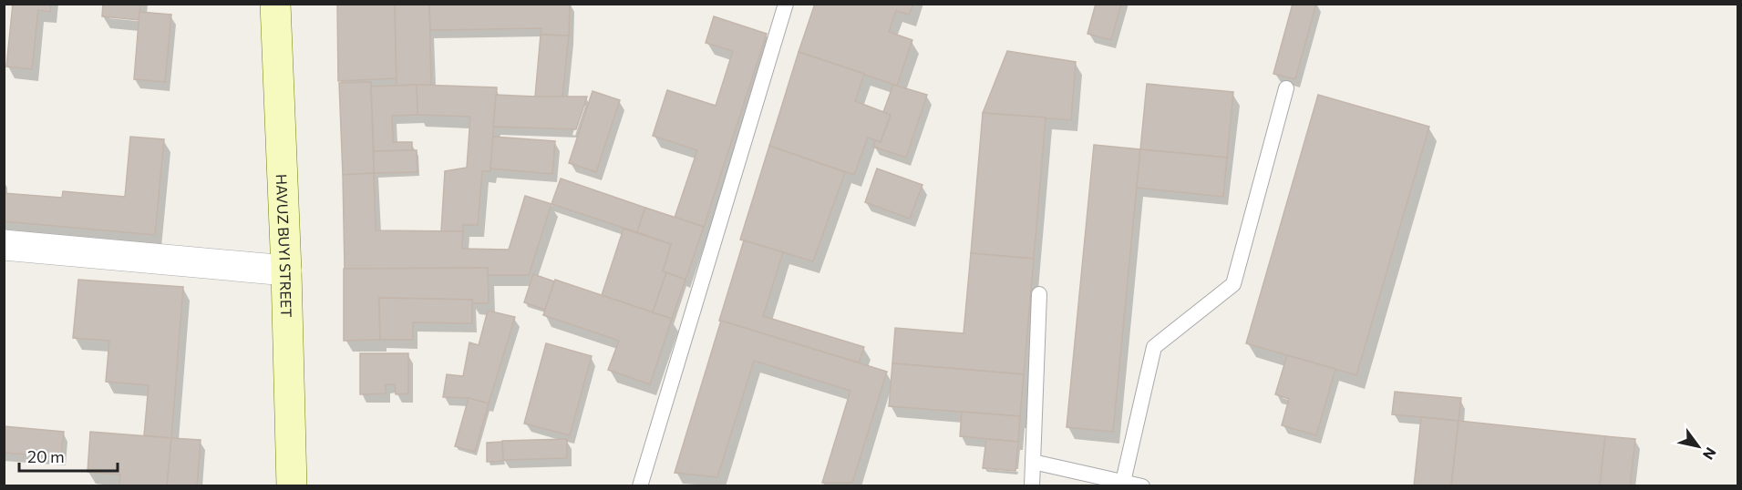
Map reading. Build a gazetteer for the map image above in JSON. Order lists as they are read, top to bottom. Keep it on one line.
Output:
{"streets":{"main road":["HAVUZ BUYI STREET"]},"scale_bar":"20 m","north":"bottom right"}
